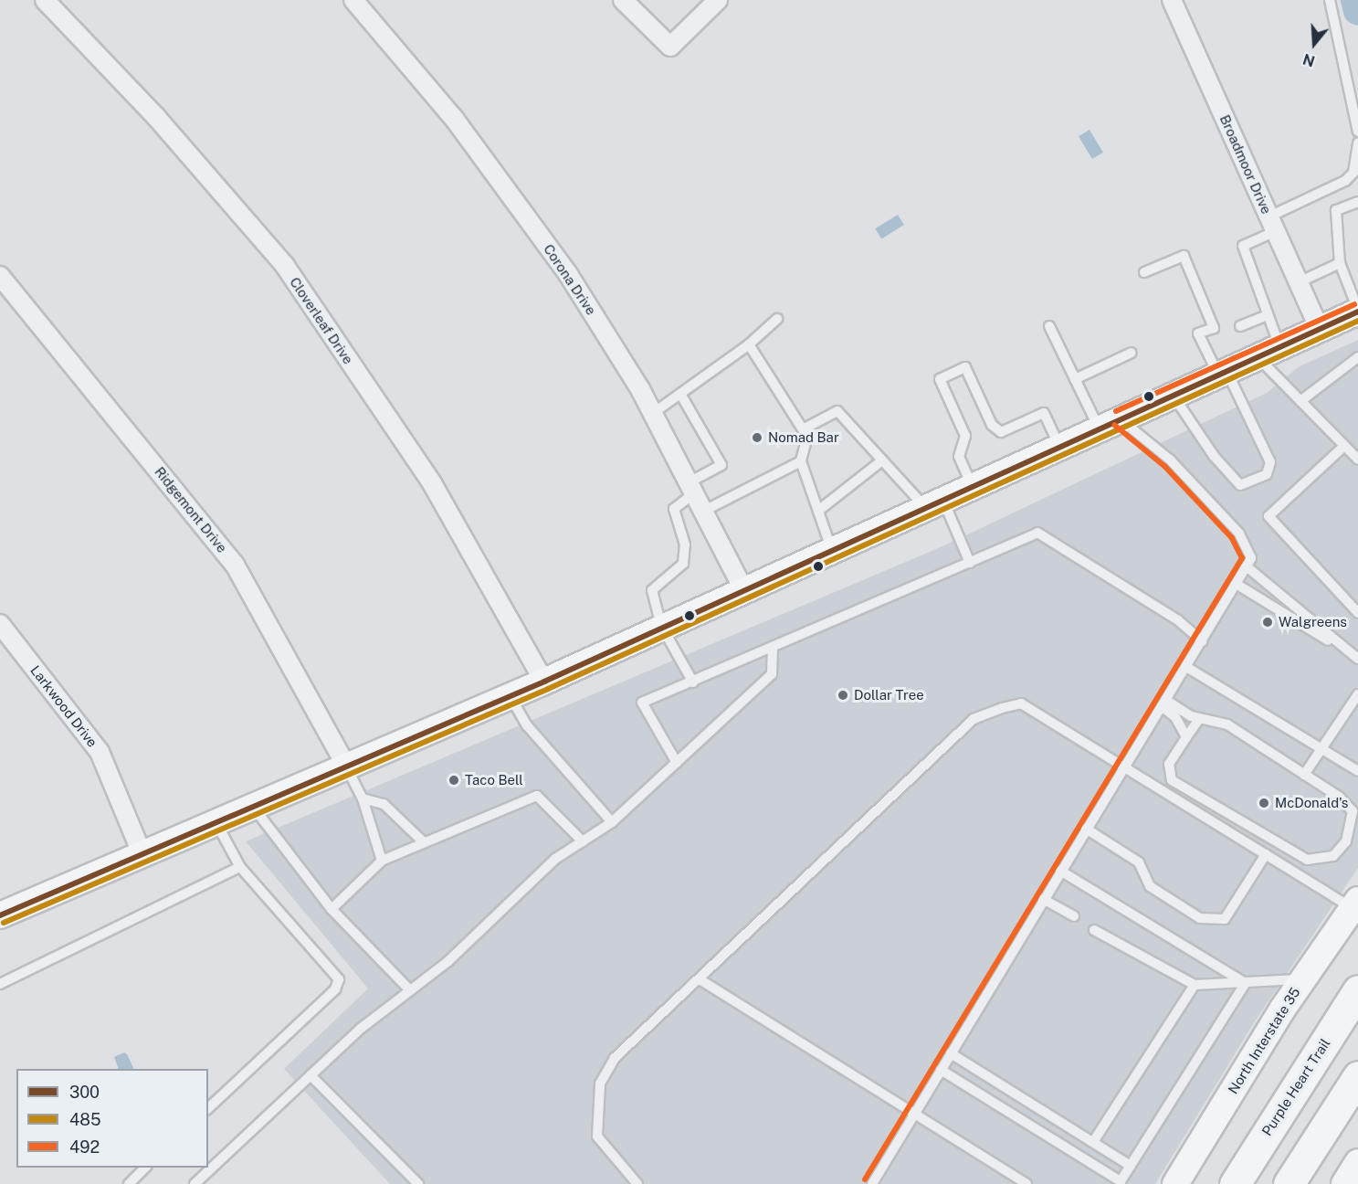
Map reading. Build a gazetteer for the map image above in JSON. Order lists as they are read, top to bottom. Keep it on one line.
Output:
{"streets":{"highway":["Purple Heart Trail"],"main road":["North Interstate 35"],"street":["Broadmoor Drive","Corona Drive","Cloverleaf Drive","Ridgemont Drive","Larkwood Drive"]},"places":["Nomad Bar","Walgreens","Dollar Tree","Taco Bell","McDonald's"],"lines":["transit line 492","transit line 300","transit line 485"],"legend":["300","485","492"],"north":"bottom"}
